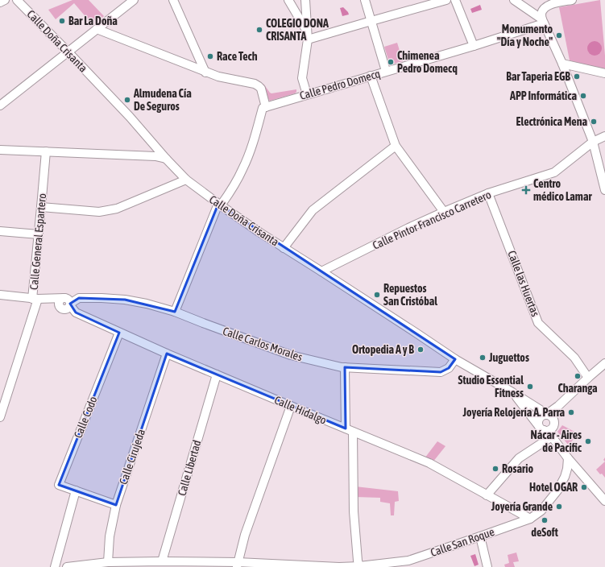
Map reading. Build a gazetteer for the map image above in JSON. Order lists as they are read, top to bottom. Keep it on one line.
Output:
{"streets":{"street":["Calle Doña Crisanta","Calle Pedro Domecq","Calle Pintor Francisco Carretero","Calle General Espartero","Calle las Huertas","Calle Carlos Morales","Calle Hidalgo","Calle Codo","Calle Cirujeda","Calle Libertad","Calle San Roque"]},"crossings":[["Calle Doña Crisanta","Calle Pintor Francisco Carretero"],["Calle Doña Crisanta","Calle Carlos Morales"],["Calle Doña Crisanta","Calle San Roque"],["Calle Pintor Francisco Carretero","Calle las Huertas"],["Calle General Espartero","Calle Carlos Morales"],["Calle Carlos Morales","Calle Hidalgo"],["Calle Hidalgo","Calle Codo"],["Calle Hidalgo","Calle Cirujeda"],["Calle Hidalgo","Calle Libertad"],["Calle Hidalgo","Calle San Roque"],["Calle Codo","Calle Cirujeda"],["Calle Cirujeda","Calle San Roque"],["Calle Libertad","Calle San Roque"]],"places":{"other":["Bar La Doña","COLEGIO DONA CRISANTA","Monumento \"Día y Noche\"","Race Tech","Chimenea Pedro Domecq","Bar Taperia EGB","APP Informática","Almudena Cía De Seguros","Electrónica Mena","Repuestos San Cristóbal","Ortopedia A y B","Juguettos","Charanga","Studio Essential Fitness","Joyería Relojería A. Parra","Nácar - Aires de Pacific","Rosario","Hotel OGAR","Joyería Grande","deSoft"],"health":["Centro médico Lamar"]}}
